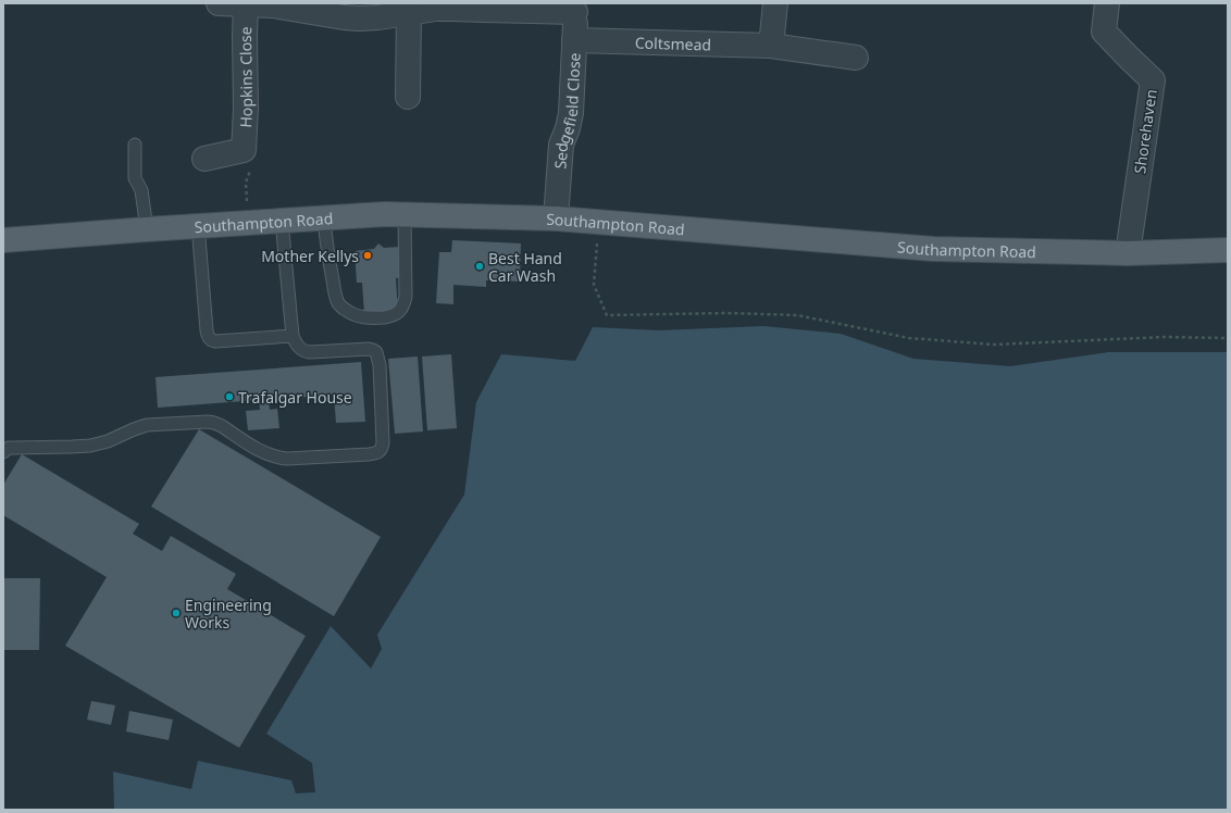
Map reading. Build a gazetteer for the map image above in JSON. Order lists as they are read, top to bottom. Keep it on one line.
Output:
{"streets":{"main road":["Southampton Road"],"street":["Coltsmead","Hopkins Close","Sedgefield Close","Shorehaven"]},"crossings":[["Coltsmead","Sedgefield Close"],["Sedgefield Close","Southampton Road"],["Shorehaven","Southampton Road"]],"places":["Mother Kellys","Best Hand Car Wash","Trafalgar House","Engineering Works"]}
